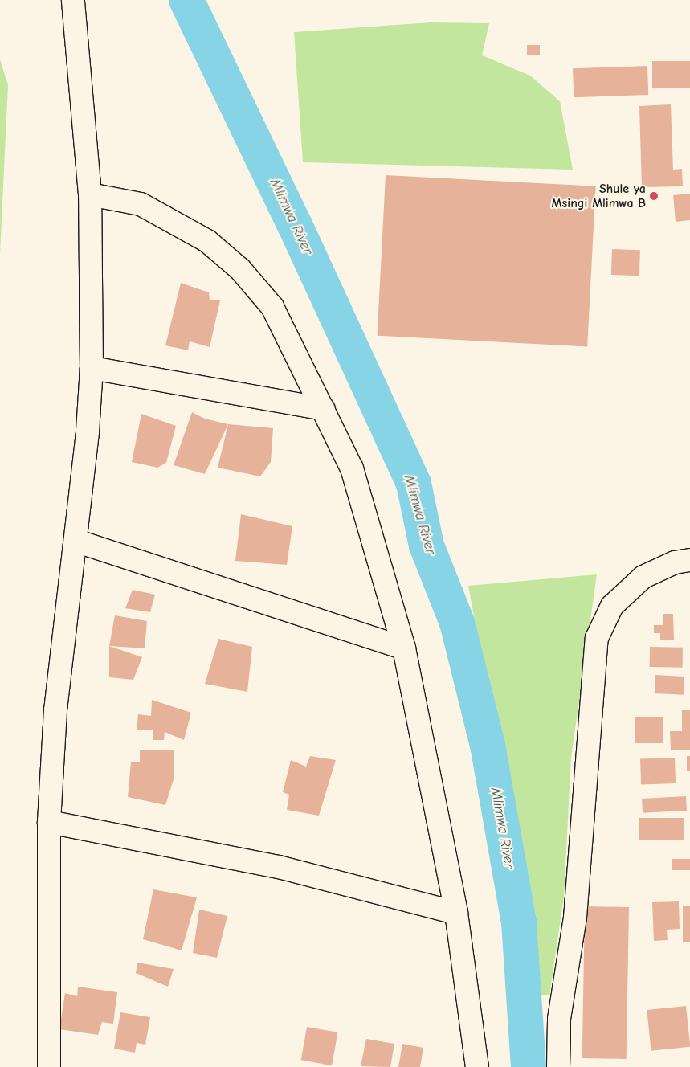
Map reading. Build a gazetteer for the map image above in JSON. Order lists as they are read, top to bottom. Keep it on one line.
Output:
{"water":["Mlimwa River"],"places":["Shule ya Msingi Mlimwa B"]}
